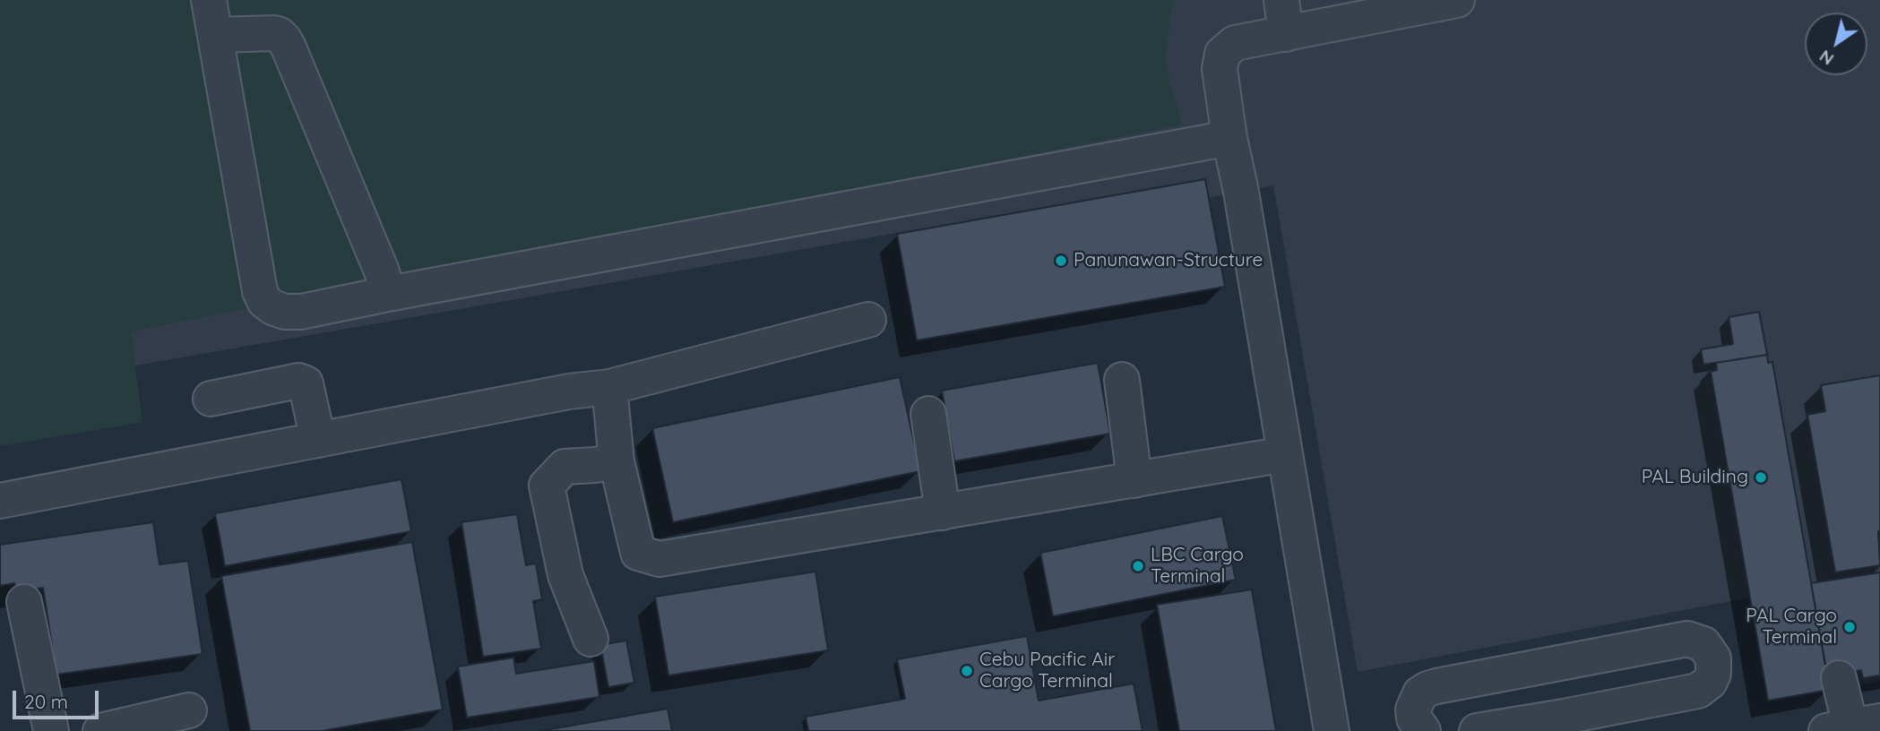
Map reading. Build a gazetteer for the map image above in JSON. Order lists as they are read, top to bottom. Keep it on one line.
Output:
{"places":["Panunawan-Structure","PAL Building","LBC Cargo Terminal","PAL Cargo Terminal","Cebu Pacific Air Cargo Terminal"],"scale_bar":"20 m","north":"bottom left"}
